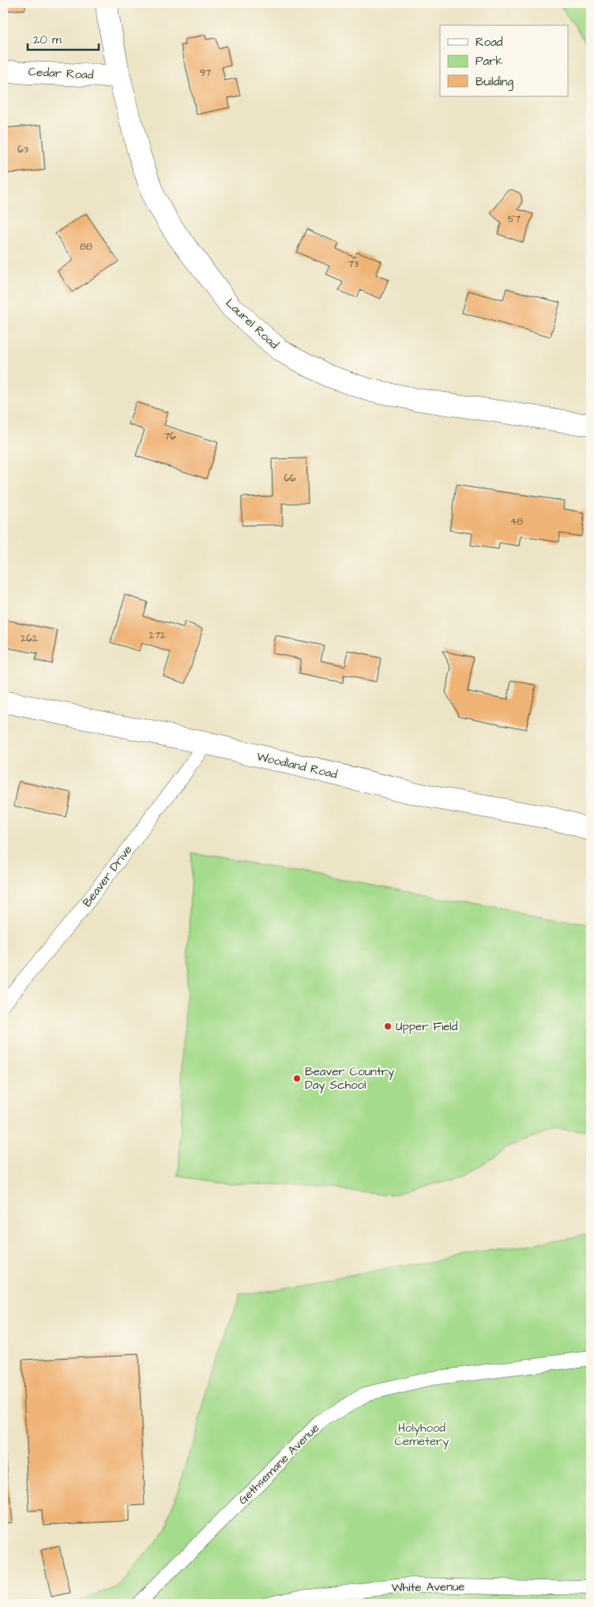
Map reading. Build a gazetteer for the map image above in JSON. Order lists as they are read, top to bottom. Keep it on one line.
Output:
{"streets":{"street":["Cedar Road","Laurel Road","Woodland Road"],"lane":["Beaver Drive","Gethsemane Avenue","White Avenue"]},"crossings":[["Cedar Road","Laurel Road"],["Woodland Road","Beaver Drive"]],"parks":["Holyhood Cemetery"],"places":["Upper Field","Beaver Country Day School"],"house_numbers":["97","63","57","88","73","76","66","48","272","262"],"legend":["Road","Park","Building"],"scale_bar":"20 m"}
